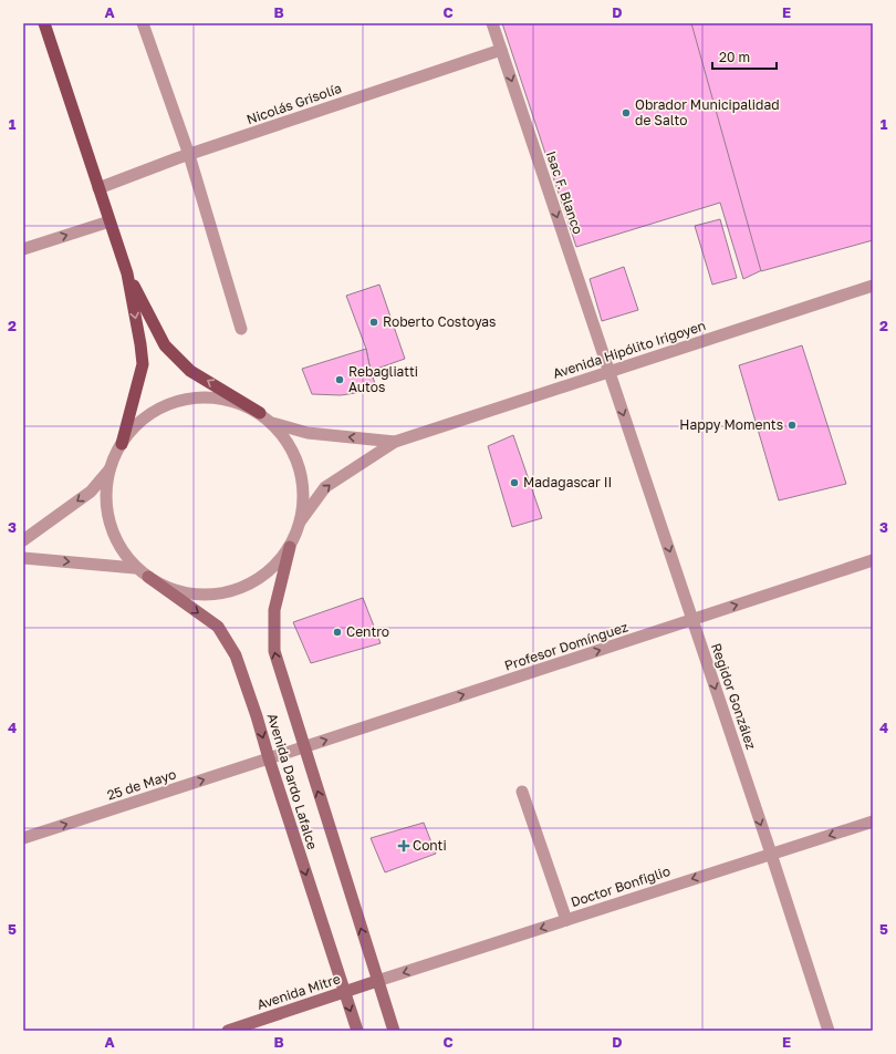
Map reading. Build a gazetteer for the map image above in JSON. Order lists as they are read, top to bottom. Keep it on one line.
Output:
{"streets":{"main road":["Avenida Dardo Lafalce","Avenida Mitre"],"street":["Nicolás Grisolía","Isac F. Blanco","Avenida Hipólito Irigoyen","Profesor Domínguez","Regidor González","25 de Mayo","Doctor Bonfiglio"]},"crossings":[["Nicolás Grisolía","Isac F. Blanco"],["Isac F. Blanco","Avenida Hipólito Irigoyen"],["Isac F. Blanco","Regidor González"],["Avenida Hipólito Irigoyen","Regidor González"],["Profesor Domínguez","Regidor González"],["Profesor Domínguez","Avenida Dardo Lafalce"],["Profesor Domínguez","25 de Mayo"],["Regidor González","Doctor Bonfiglio"],["Avenida Dardo Lafalce","25 de Mayo"],["Avenida Dardo Lafalce","Doctor Bonfiglio"],["Avenida Dardo Lafalce","Avenida Mitre"],["Doctor Bonfiglio","Avenida Mitre"]],"one_way":["Isac F. Blanco","Profesor Domínguez","Regidor González","25 de Mayo","Doctor Bonfiglio"],"places":{"other":["Obrador Municipalidad de Salto","Roberto Costoyas","Rebagliatti Autos","Happy Moments","Madagascar II","Centro"],"health":["Conti"]},"scale_bar":"20 m","grid":{"columns":["A","B","C","D","E"],"rows":["1","2","3","4","5"]}}
